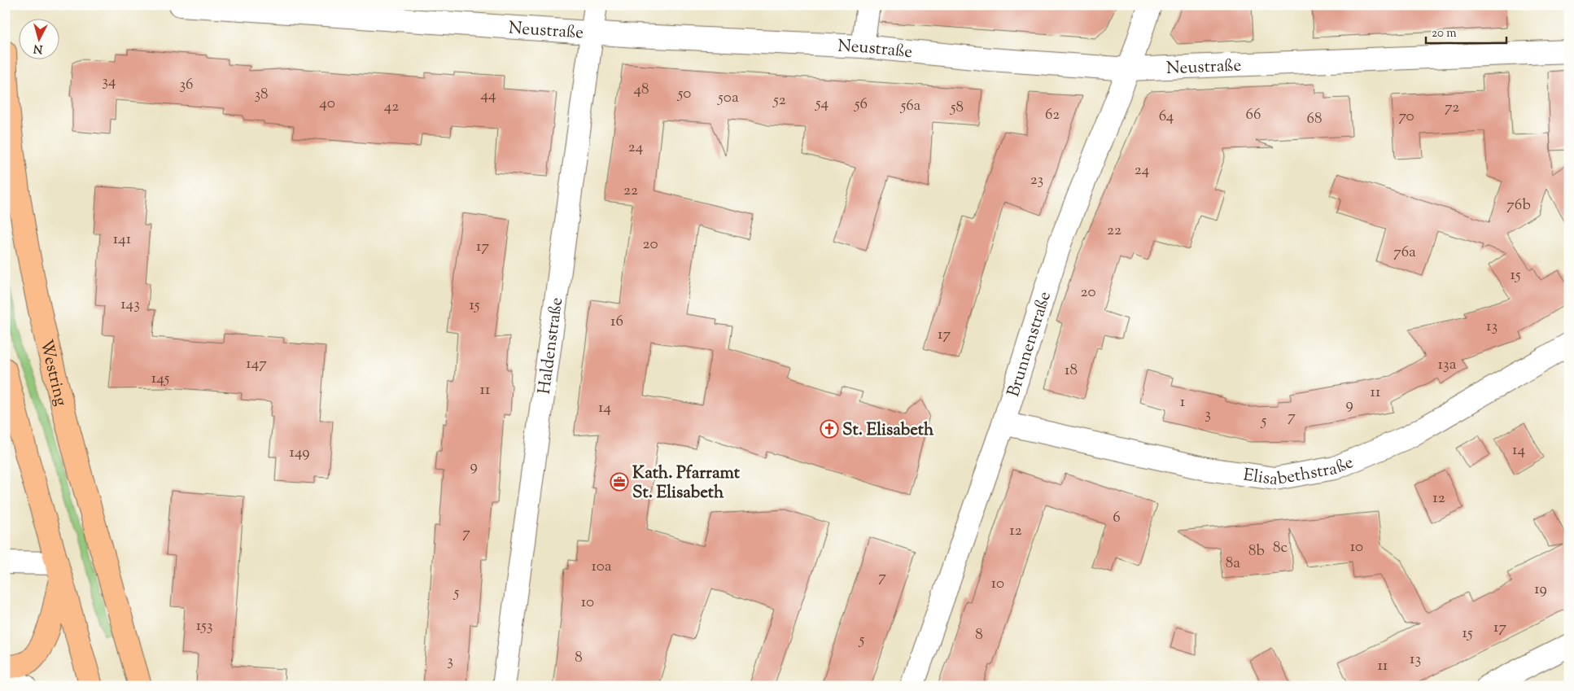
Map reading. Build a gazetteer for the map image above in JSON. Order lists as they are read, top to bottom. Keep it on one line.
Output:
{"streets":{"main road":["Westring"],"street":["Neustraße","Brunnenstraße","Haldenstraße","Elisabethstraße"]},"crossings":[["Neustraße","Brunnenstraße"],["Neustraße","Haldenstraße"],["Brunnenstraße","Elisabethstraße"]],"places":{"church":["St. Elisabeth"],"office":["Kath. Pfarramt St. Elisabeth"]},"house_numbers":["34","36","48","50","38","44","50a","52","40","54","56","56a","42","58","72","62","66","64","70","68","24","24","23","22","76b","22","141","20","17","76a","15","20","143","15","16","13","17","147","13a","18","145","11","11","1","9","14","3","7","5","14","149","9","12","6","12","7","10","8c","8b","8a","10a","7","10","19","5","10","153","17","15","8","5","8","13","3","11"],"scale_bar":"20 m","north":"bottom"}
